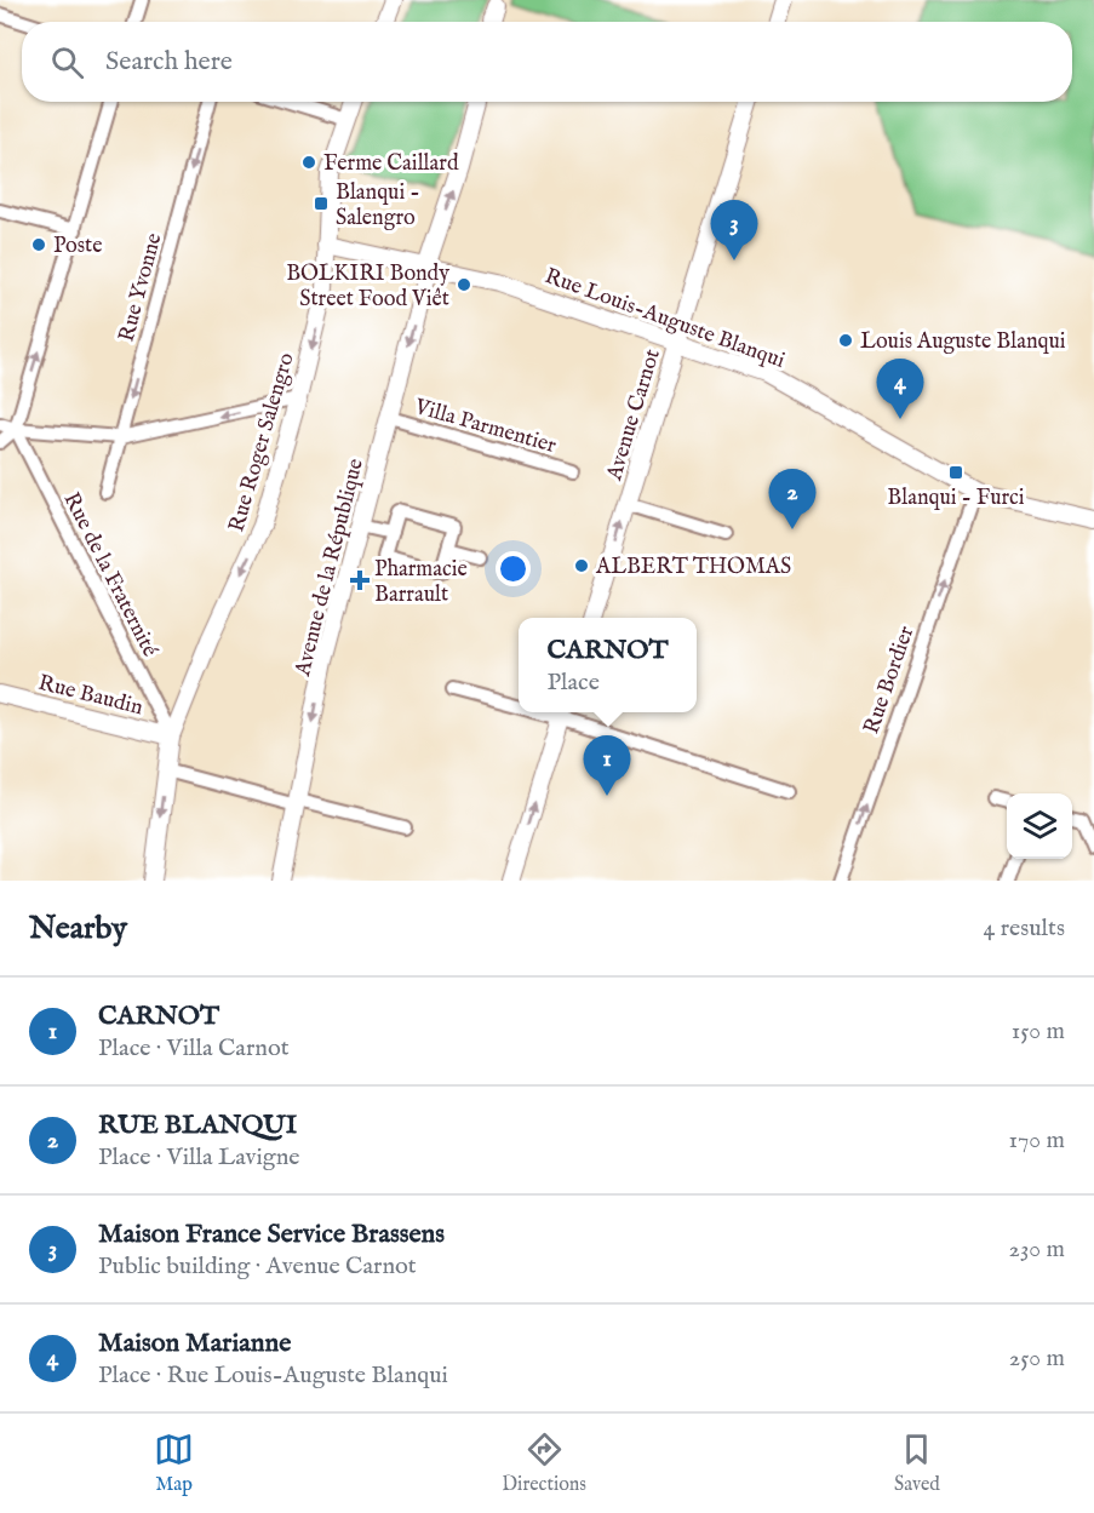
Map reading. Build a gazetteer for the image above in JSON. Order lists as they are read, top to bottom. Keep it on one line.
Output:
{"streets":{"street":["Rue Yvonne","Rue Louis-Auguste Blanqui","Avenue Carnot","Villa Parmentier","Rue Roger Salengro","Avenue de la République","Rue de la Fraternité","Rue Bordier","Rue Baudin"]},"crossings":[["Rue Louis-Auguste Blanqui","Avenue Carnot"],["Rue Louis-Auguste Blanqui","Rue Roger Salengro"],["Rue Louis-Auguste Blanqui","Avenue de la République"],["Rue Louis-Auguste Blanqui","Rue Bordier"],["Villa Parmentier","Avenue de la République"],["Rue Roger Salengro","Rue de la Fraternité"],["Rue Roger Salengro","Rue Baudin"],["Rue de la Fraternité","Rue Baudin"]],"one_way":["Rue Roger Salengro","Rue Bordier"],"places":{"other":["Ferme Caillard","Poste","BOLKIRI Bondy Street Food Viêt","Louis Auguste Blanqui","ALBERT THOMAS"],"transit":["Blanqui - Salengro","Blanqui - Furci"],"health":["Pharmacie Barrault"]},"page":{"search":"Search here","pins":["3","4","2","1"],"popup":["CARNOT","Place"],"heading":["Nearby","4 results"],"list":[{"mark":"1","name":"CARNOT","note":"Place · Villa Carnot","value":"150 m"},{"mark":"2","name":"RUE BLANQUI","note":"Place · Villa Lavigne","value":"170 m"},{"mark":"3","name":"Maison France Service Brassens","note":"Public building · Avenue Carnot","value":"230 m"},{"mark":"4","name":"Maison Marianne","note":"Place · Rue Louis-Auguste Blanqui","value":"250 m"}],"nav":["Map","Directions","Saved"]}}
